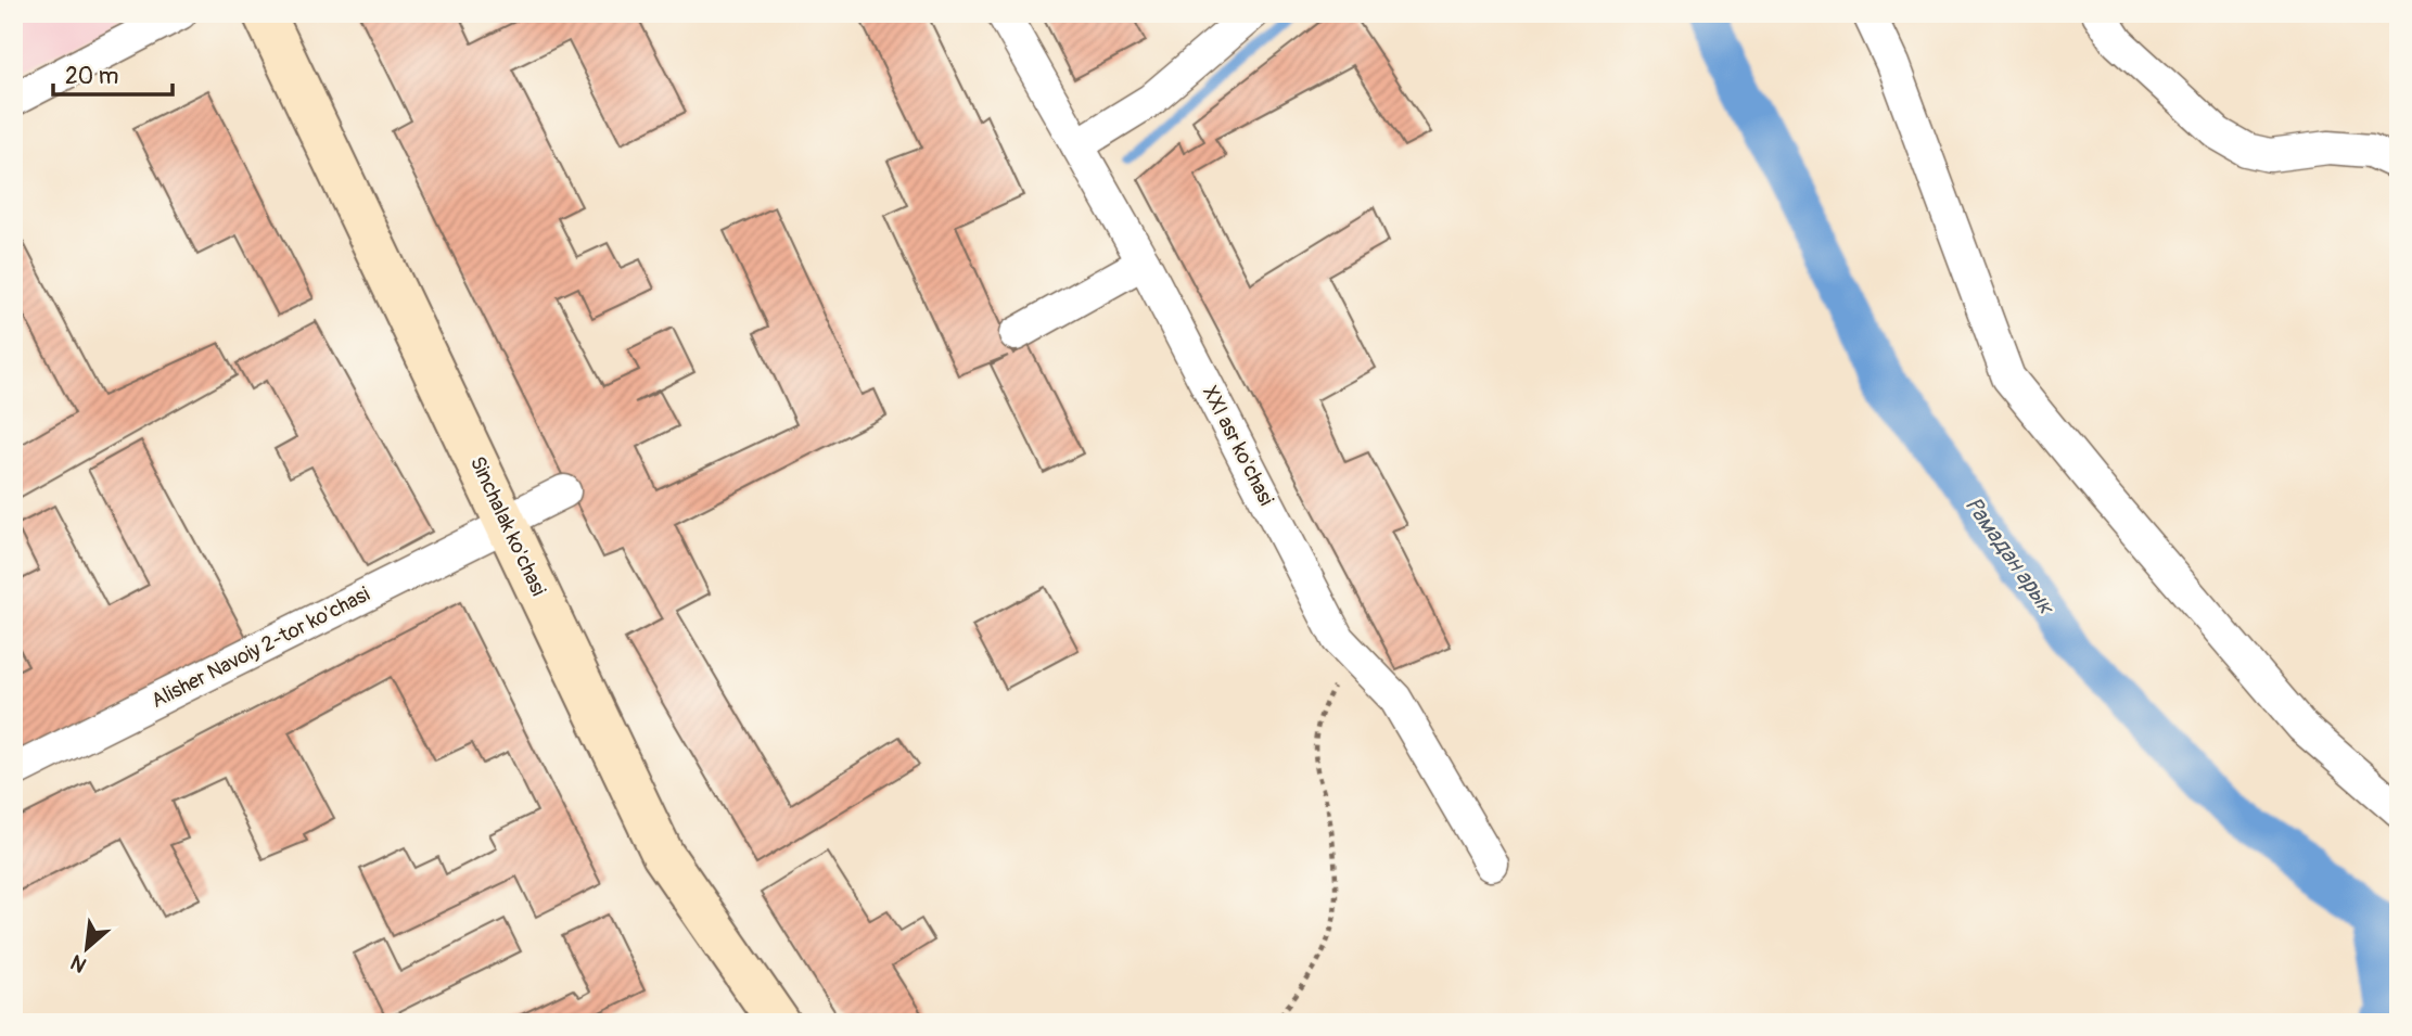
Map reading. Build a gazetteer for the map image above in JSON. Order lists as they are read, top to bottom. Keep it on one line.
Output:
{"streets":{"street":["XXI asr ko'chasi","Sinchalak ko'chasi","Alisher Navoiy 2-tor ko'chasi"]},"crossings":[["Sinchalak ko'chasi","Alisher Navoiy 2-tor ko'chasi"]],"water":["Рамадан арык"],"scale_bar":"20 m","north":"bottom left"}
